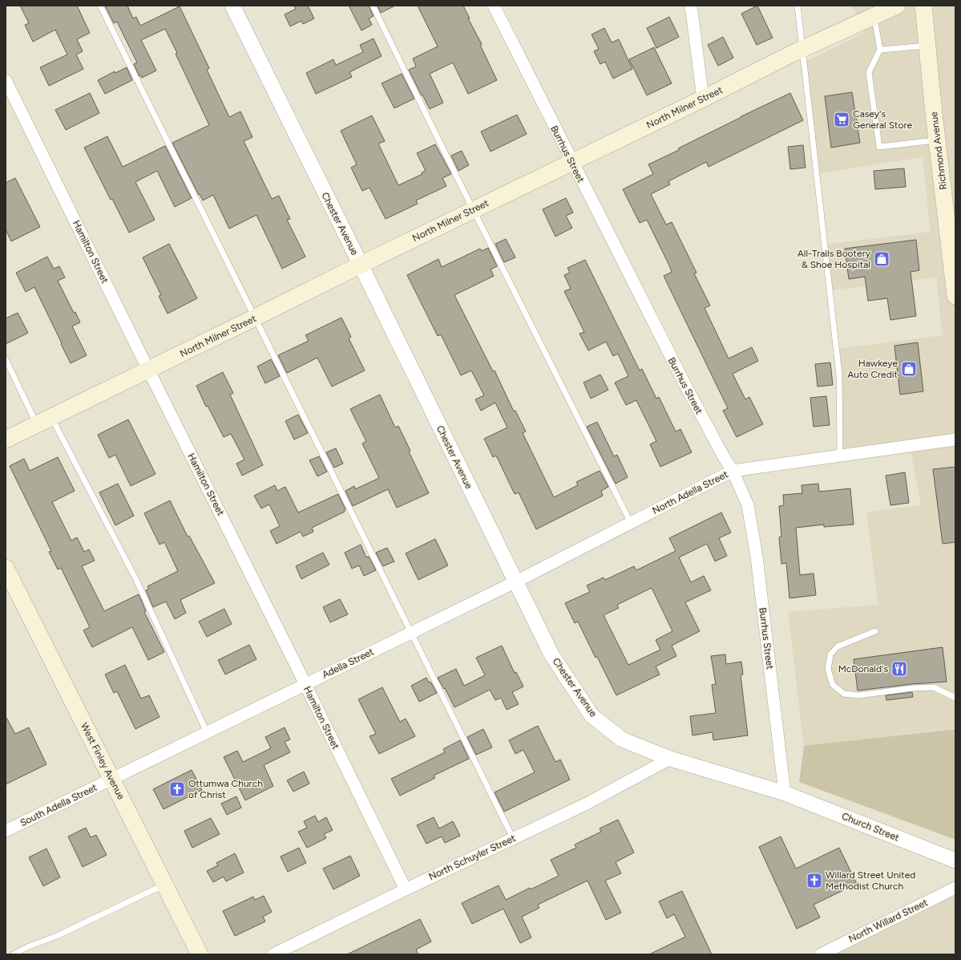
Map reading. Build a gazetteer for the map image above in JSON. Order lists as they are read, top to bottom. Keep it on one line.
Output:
{"streets":{"main road":["North Milner Street","Richmond Avenue","West Finley Avenue"],"street":["Burrhus Street","Chester Avenue","Hamilton Street","North Adella Street","Adella Street","South Adella Street","Church Street","North Schuyler Street","North Willard Street"]},"crossings":[["North Milner Street","Burrhus Street"],["North Milner Street","Chester Avenue"],["North Milner Street","Hamilton Street"],["Burrhus Street","Chester Avenue"],["Burrhus Street","North Adella Street"],["Burrhus Street","Church Street"],["Chester Avenue","North Adella Street"],["Chester Avenue","Adella Street"],["Chester Avenue","Church Street"],["Chester Avenue","North Schuyler Street"],["Hamilton Street","Adella Street"],["Hamilton Street","North Schuyler Street"],["North Adella Street","Adella Street"],["Adella Street","West Finley Avenue"],["Adella Street","South Adella Street"],["West Finley Avenue","South Adella Street"]],"places":{"supermarket":["Casey's General Store"],"shop":["All-Trails Bootery & Shoe Hospital","Hawkeye Auto Credit"],"restaurant":["McDonald's"],"church":["Ottumwa Church of Christ","Willard Street United Methodist Church"]}}
